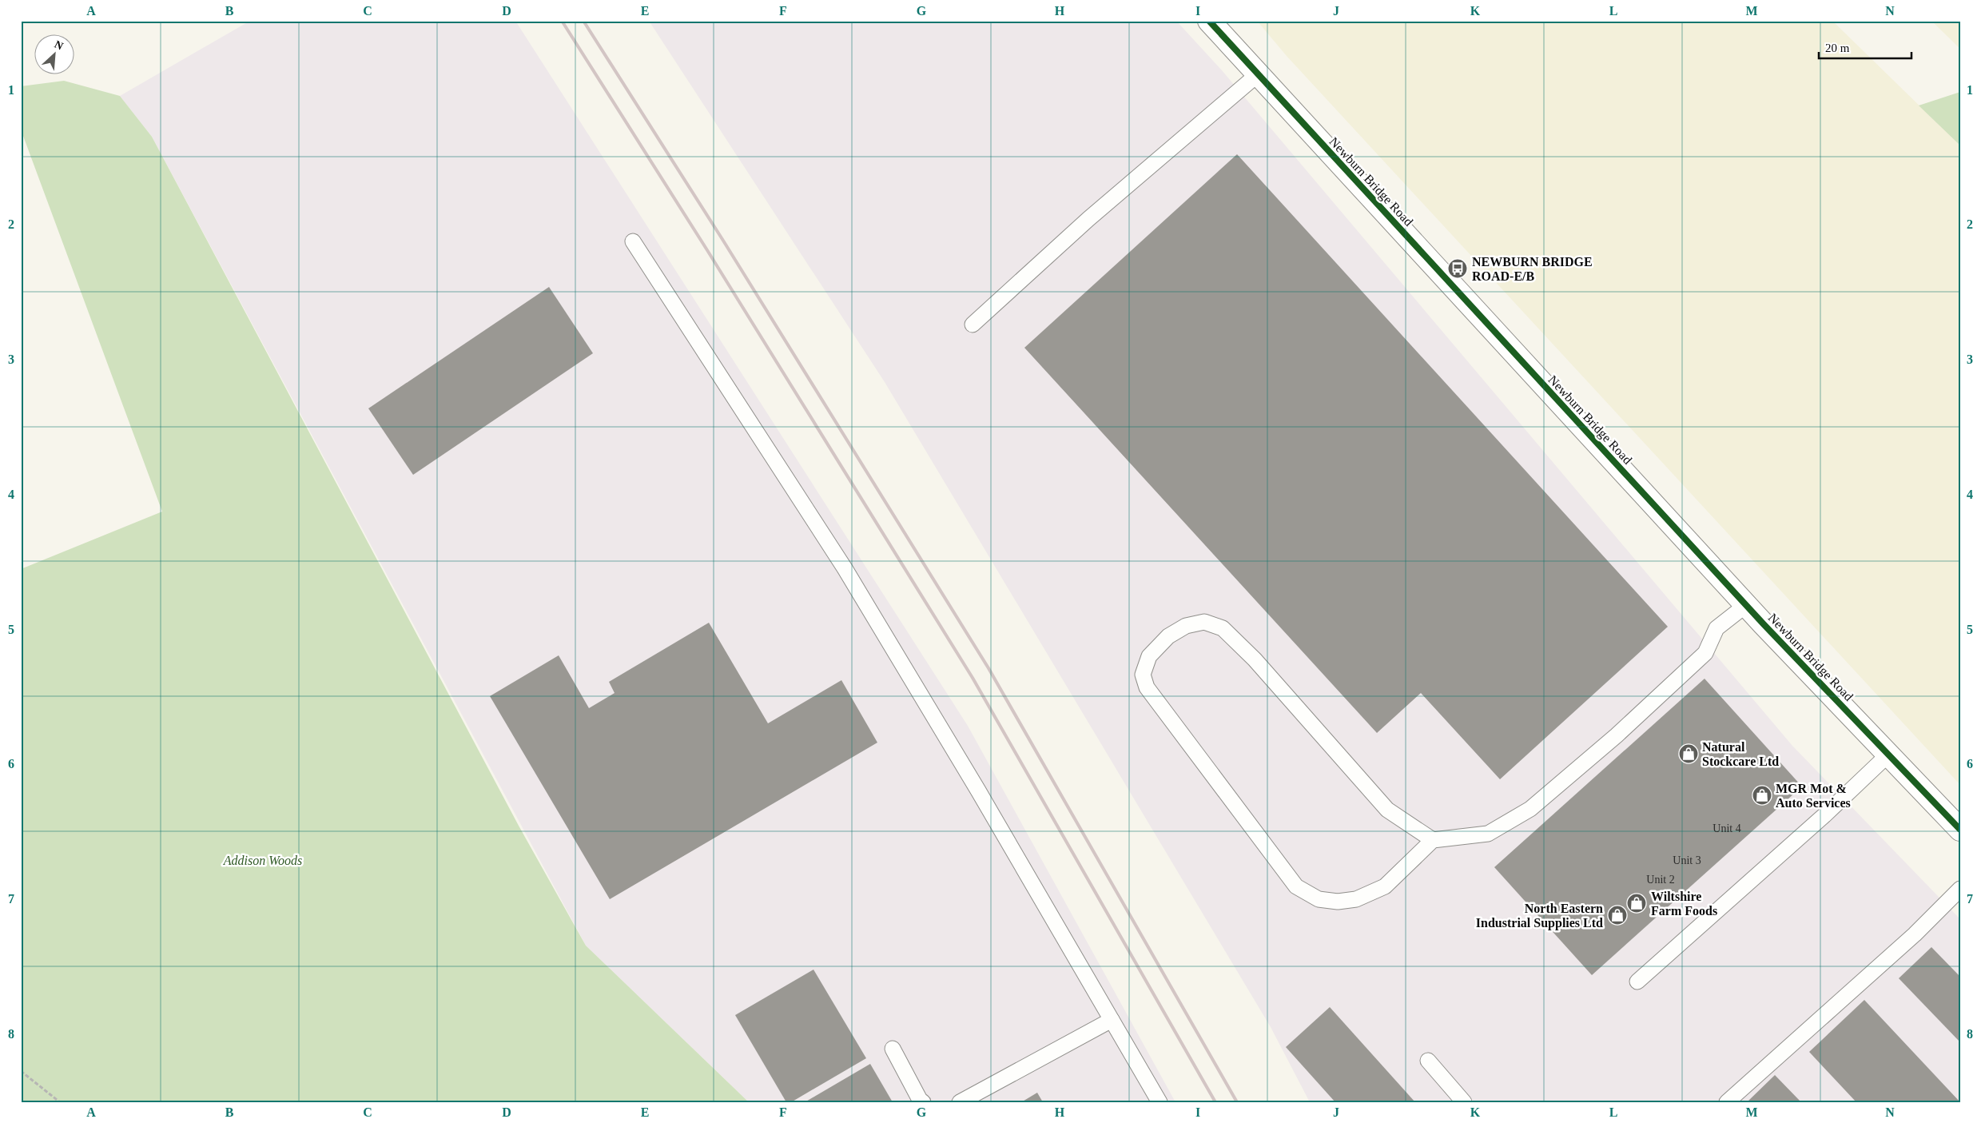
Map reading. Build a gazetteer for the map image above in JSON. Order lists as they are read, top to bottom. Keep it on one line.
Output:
{"streets":{"street":["Newburn Bridge Road"]},"parks":["Addison Woods"],"places":{"bus stop":["NEWBURN BRIDGE ROAD-E/B"],"shop":["Natural Stockcare Ltd","MGR Mot & Auto Services","Wiltshire Farm Foods","North Eastern Industrial Supplies Ltd"]},"house_numbers":["Unit 4","Unit 3","Unit 2"],"scale_bar":"20 m","north":"top right","grid":{"columns":["A","B","C","D","E","F","G","H","I","J","K","L","M","N"],"rows":["1","2","3","4","5","6","7","8"]}}
